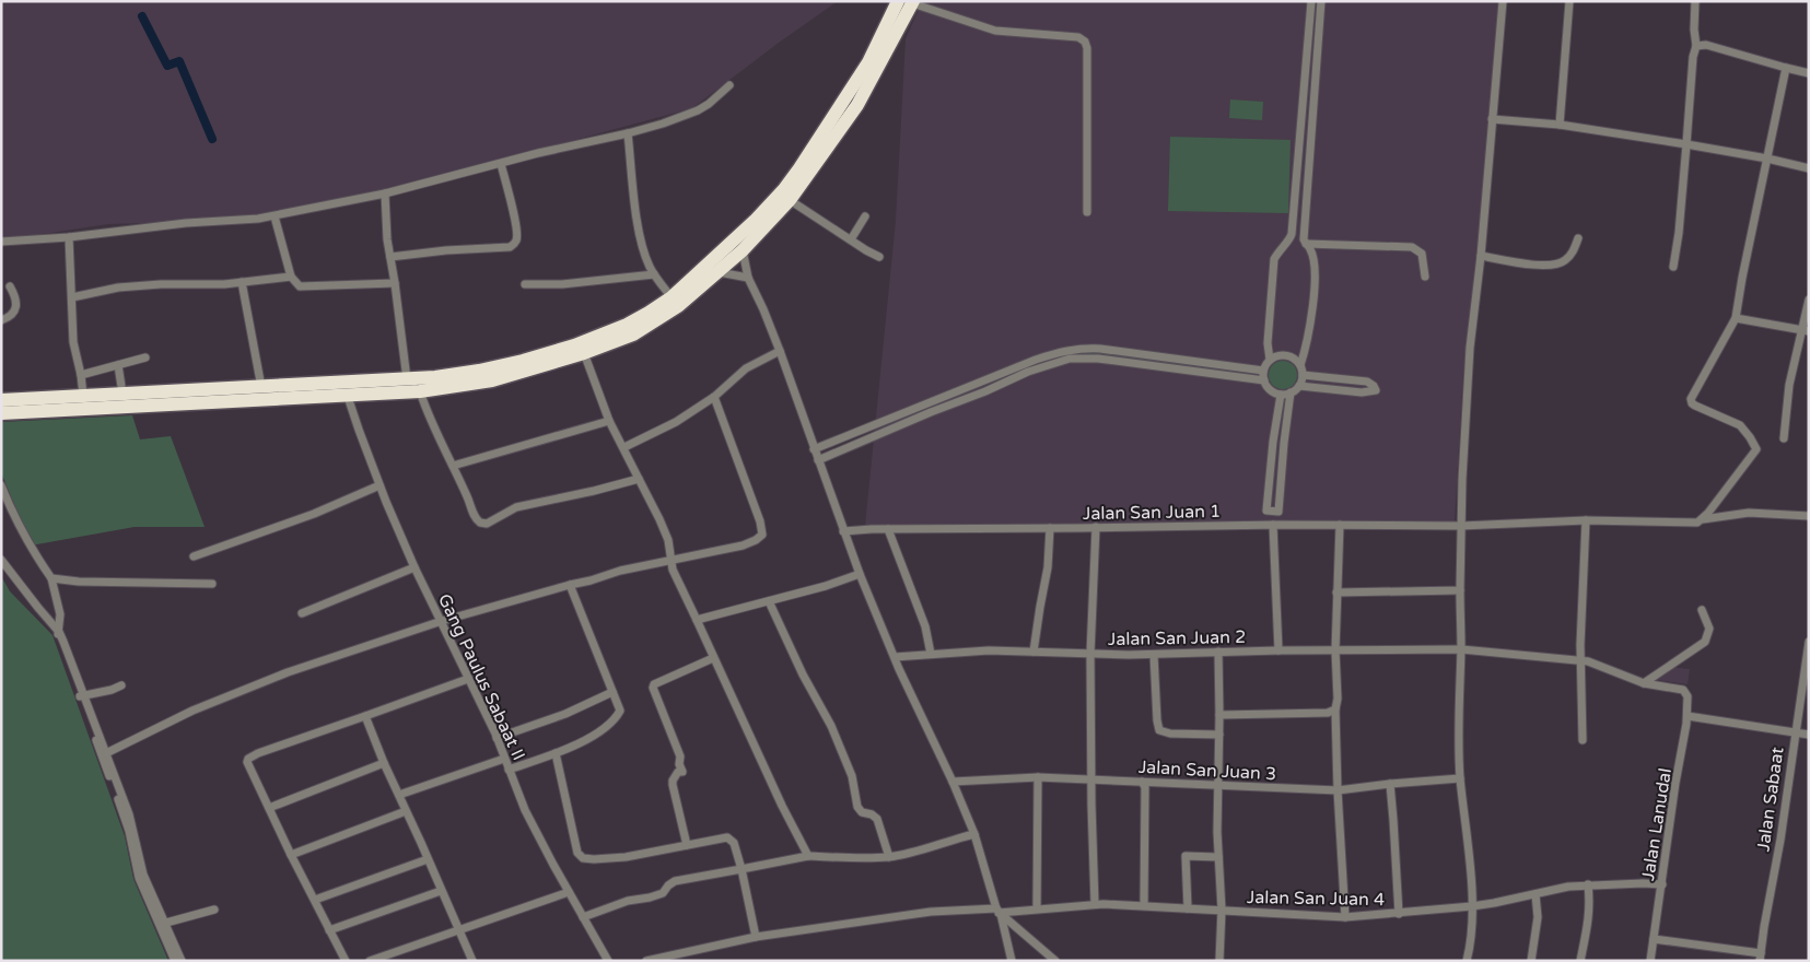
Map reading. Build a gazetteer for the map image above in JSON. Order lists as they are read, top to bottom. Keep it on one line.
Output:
{"streets":{"street":["Jalan San Juan 1","Jalan San Juan 2","Gang Paulus Sabaat II","Jalan San Juan 3","Jalan Sabaat","Jalan Lanudal","Jalan San Juan 4"]},"crossings":[["Jalan San Juan 2","Jalan Lanudal"],["Jalan Lanudal","Jalan San Juan 4"]]}
